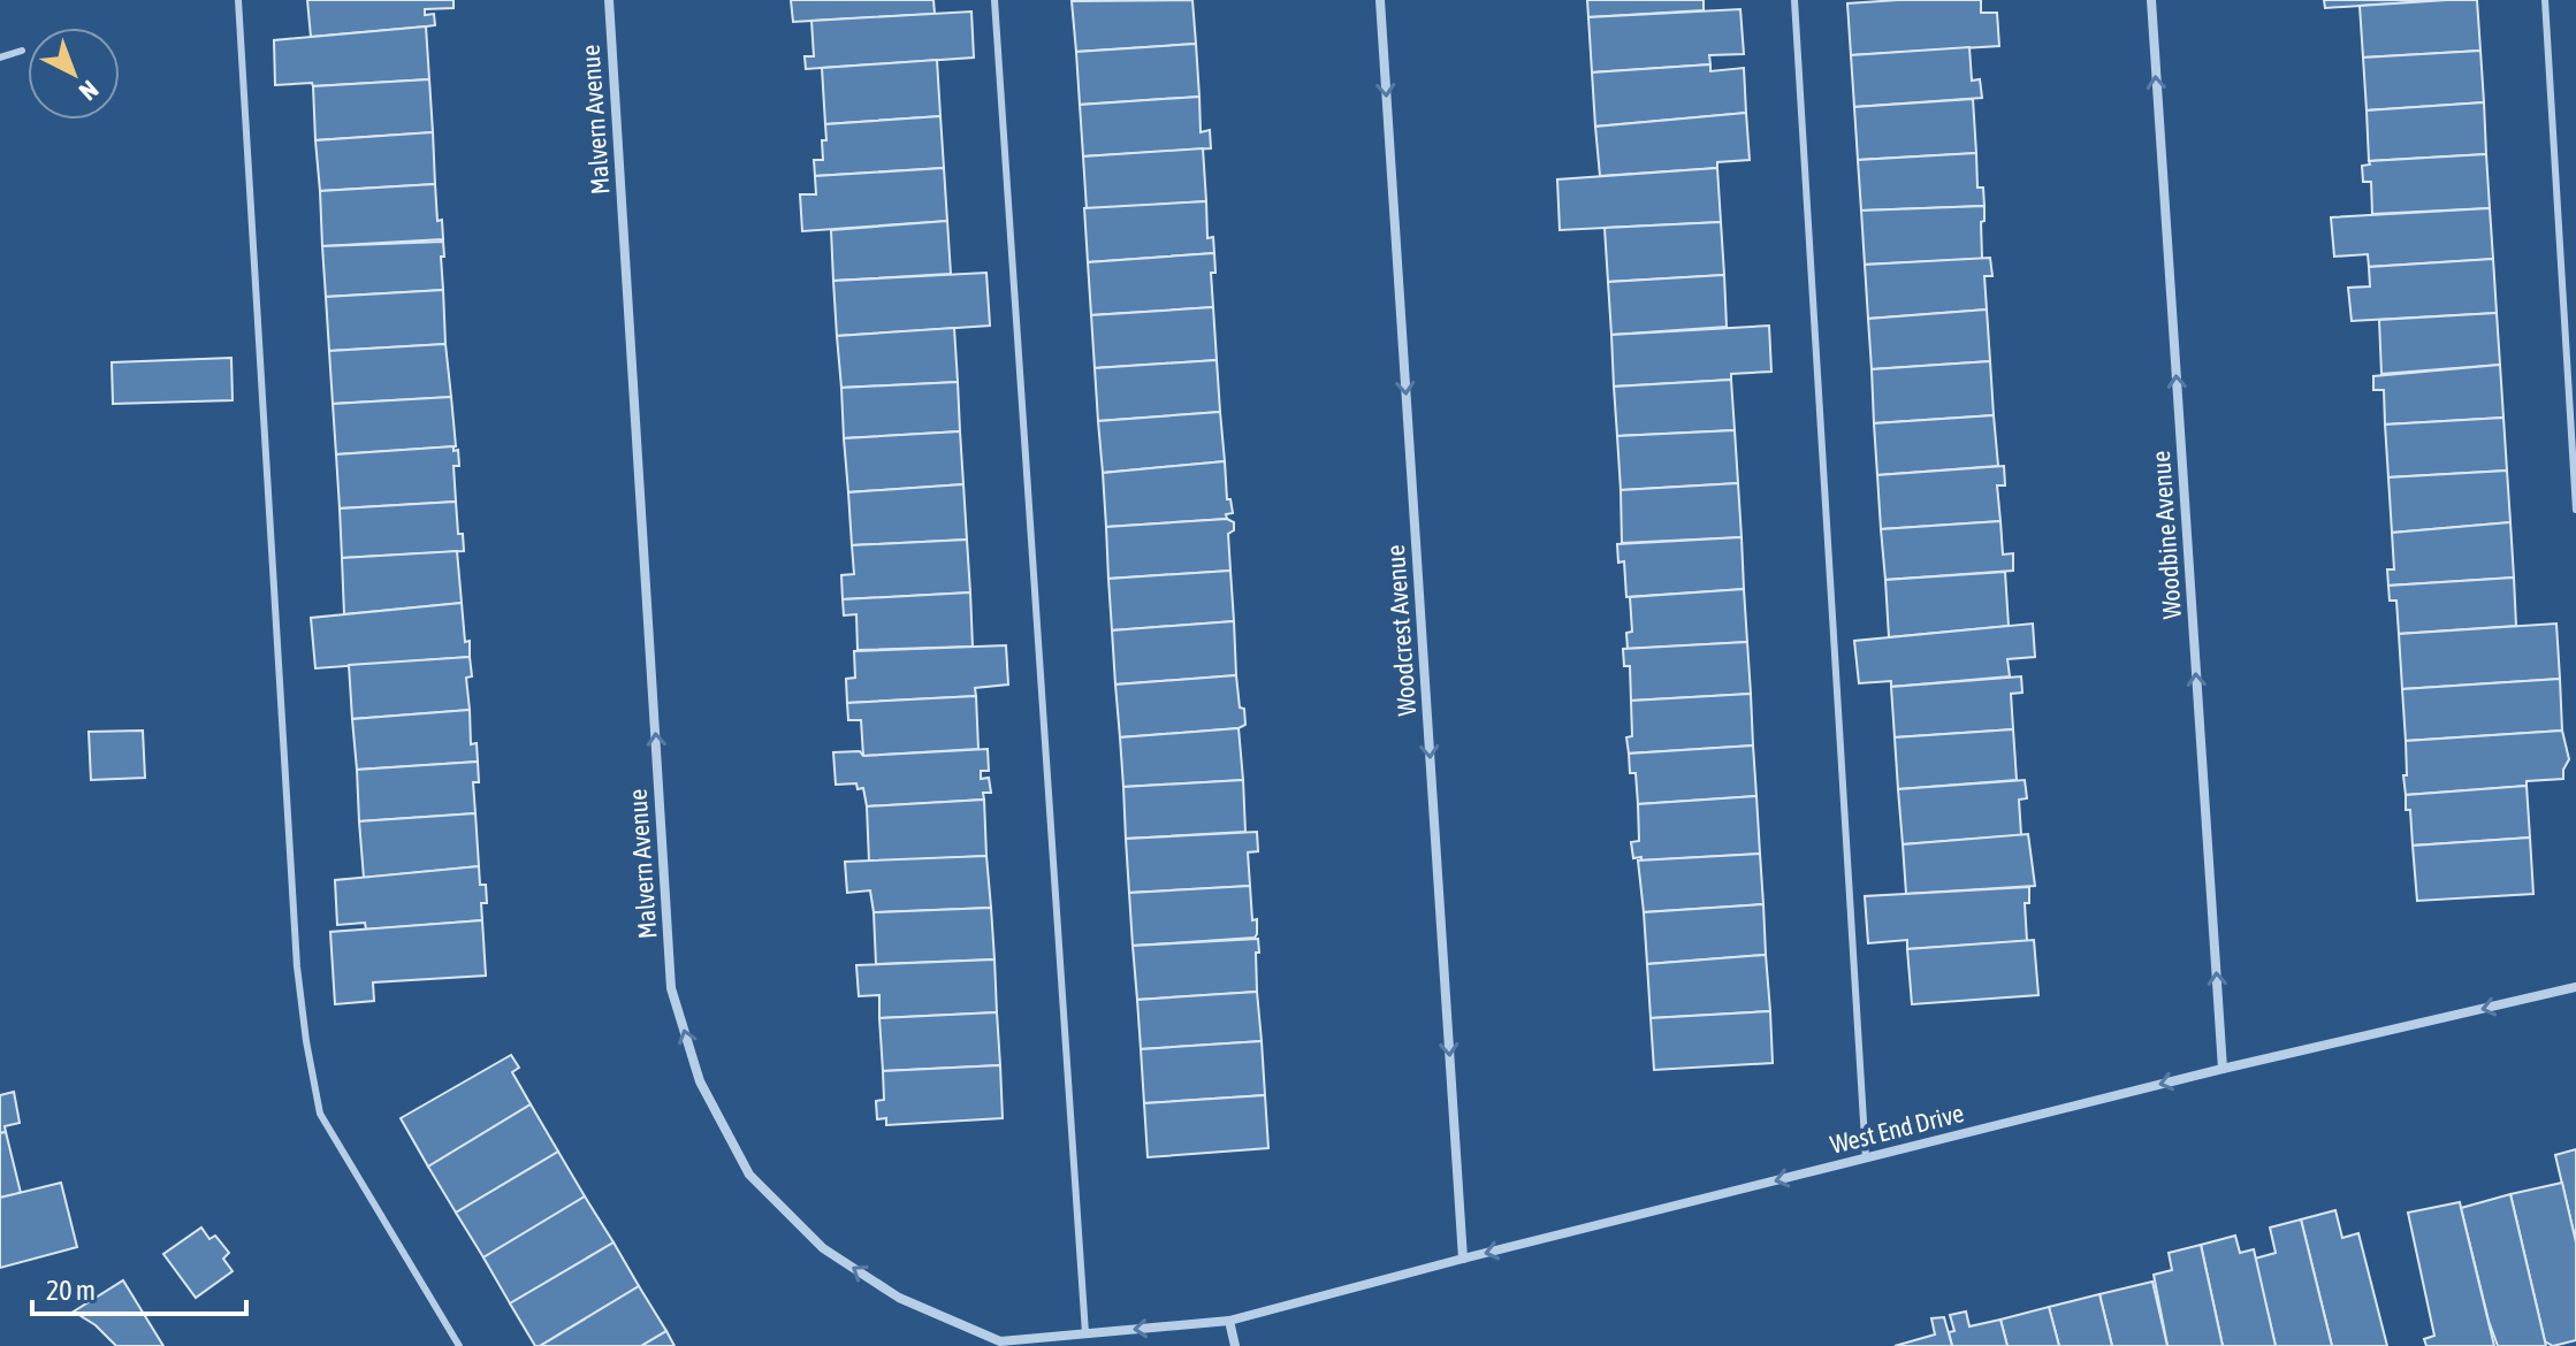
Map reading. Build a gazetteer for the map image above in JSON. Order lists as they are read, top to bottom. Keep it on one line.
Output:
{"streets":{"street":["Malvern Avenue","Woodbine Avenue","Woodcrest Avenue","West End Drive"]},"crossings":[["Malvern Avenue","West End Drive"],["Woodbine Avenue","West End Drive"],["Woodcrest Avenue","West End Drive"]],"one_way":["Malvern Avenue","Woodbine Avenue","Woodcrest Avenue","West End Drive"],"scale_bar":"20 m","north":"bottom right"}
